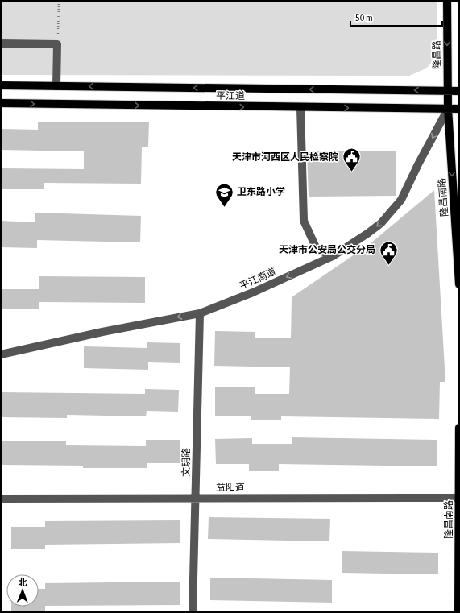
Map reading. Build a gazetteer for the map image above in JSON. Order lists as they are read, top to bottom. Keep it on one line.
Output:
{"streets":{"main road":["隆昌路","平江道","隆昌南路"],"street":["平江南道","文玥路","益阳道"]},"crossings":[["隆昌路","平江道"],["隆昌路","隆昌南路"],["隆昌路","平江南道"],["平江道","隆昌南路"],["平江道","平江南道"],["隆昌南路","平江南道"],["隆昌南路","益阳道"],["平江南道","文玥路"],["文玥路","益阳道"]],"one_way":["隆昌路","隆昌南路","平江南道"],"places":{"public building":["天津市河西区人民检察院","天津市公安局公交分局"],"school or university":["卫东路小学"]},"scale_bar":"50 m","north":"top"}
